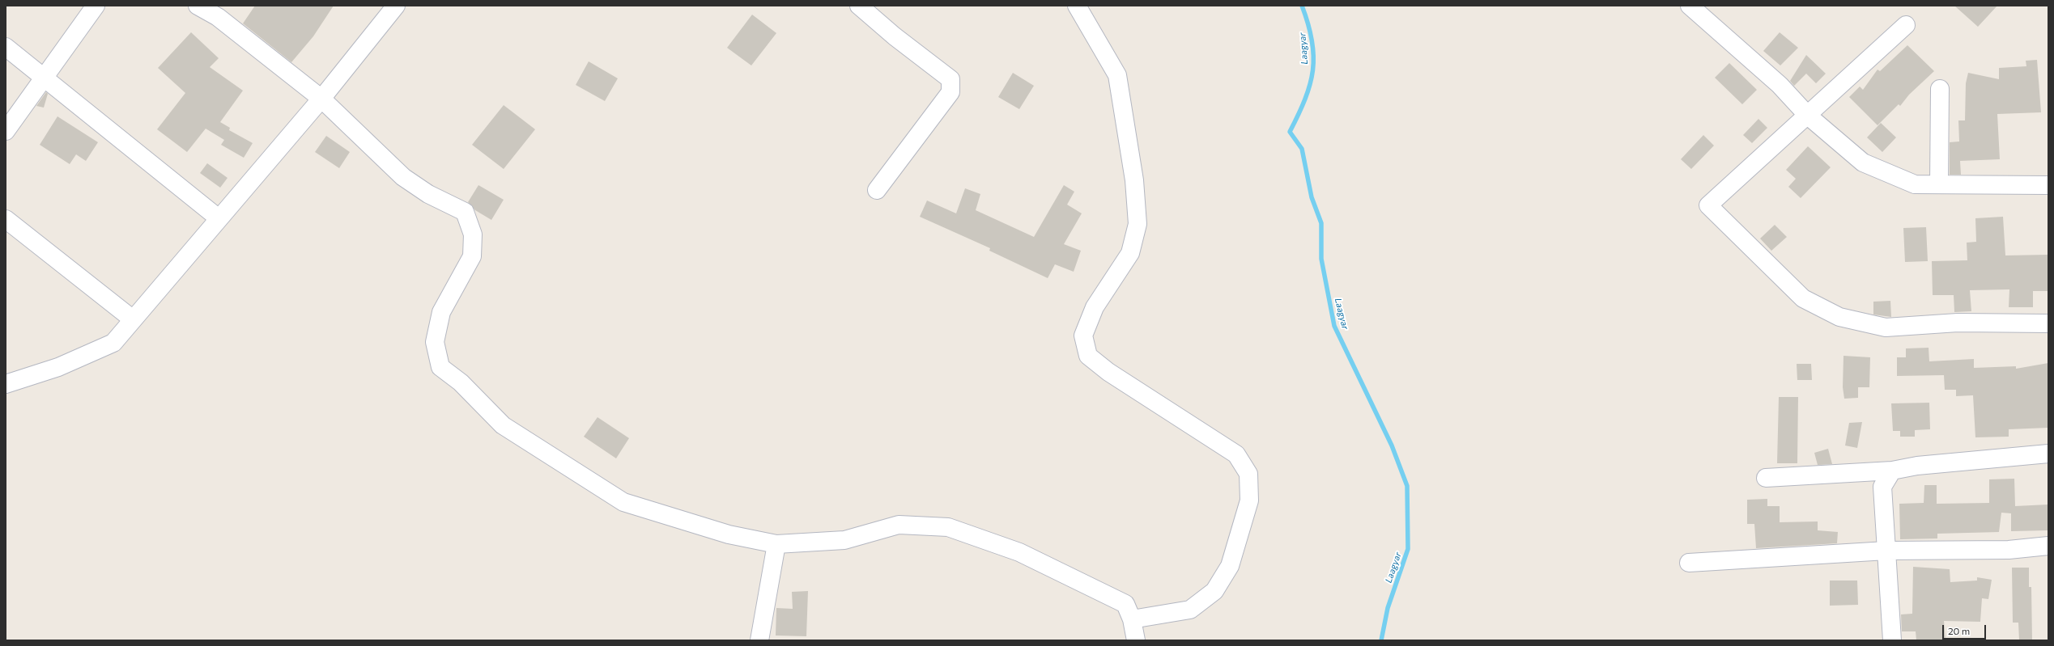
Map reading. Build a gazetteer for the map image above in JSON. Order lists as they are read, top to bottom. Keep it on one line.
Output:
{"water":["Laagyar"],"scale_bar":"20 m"}
